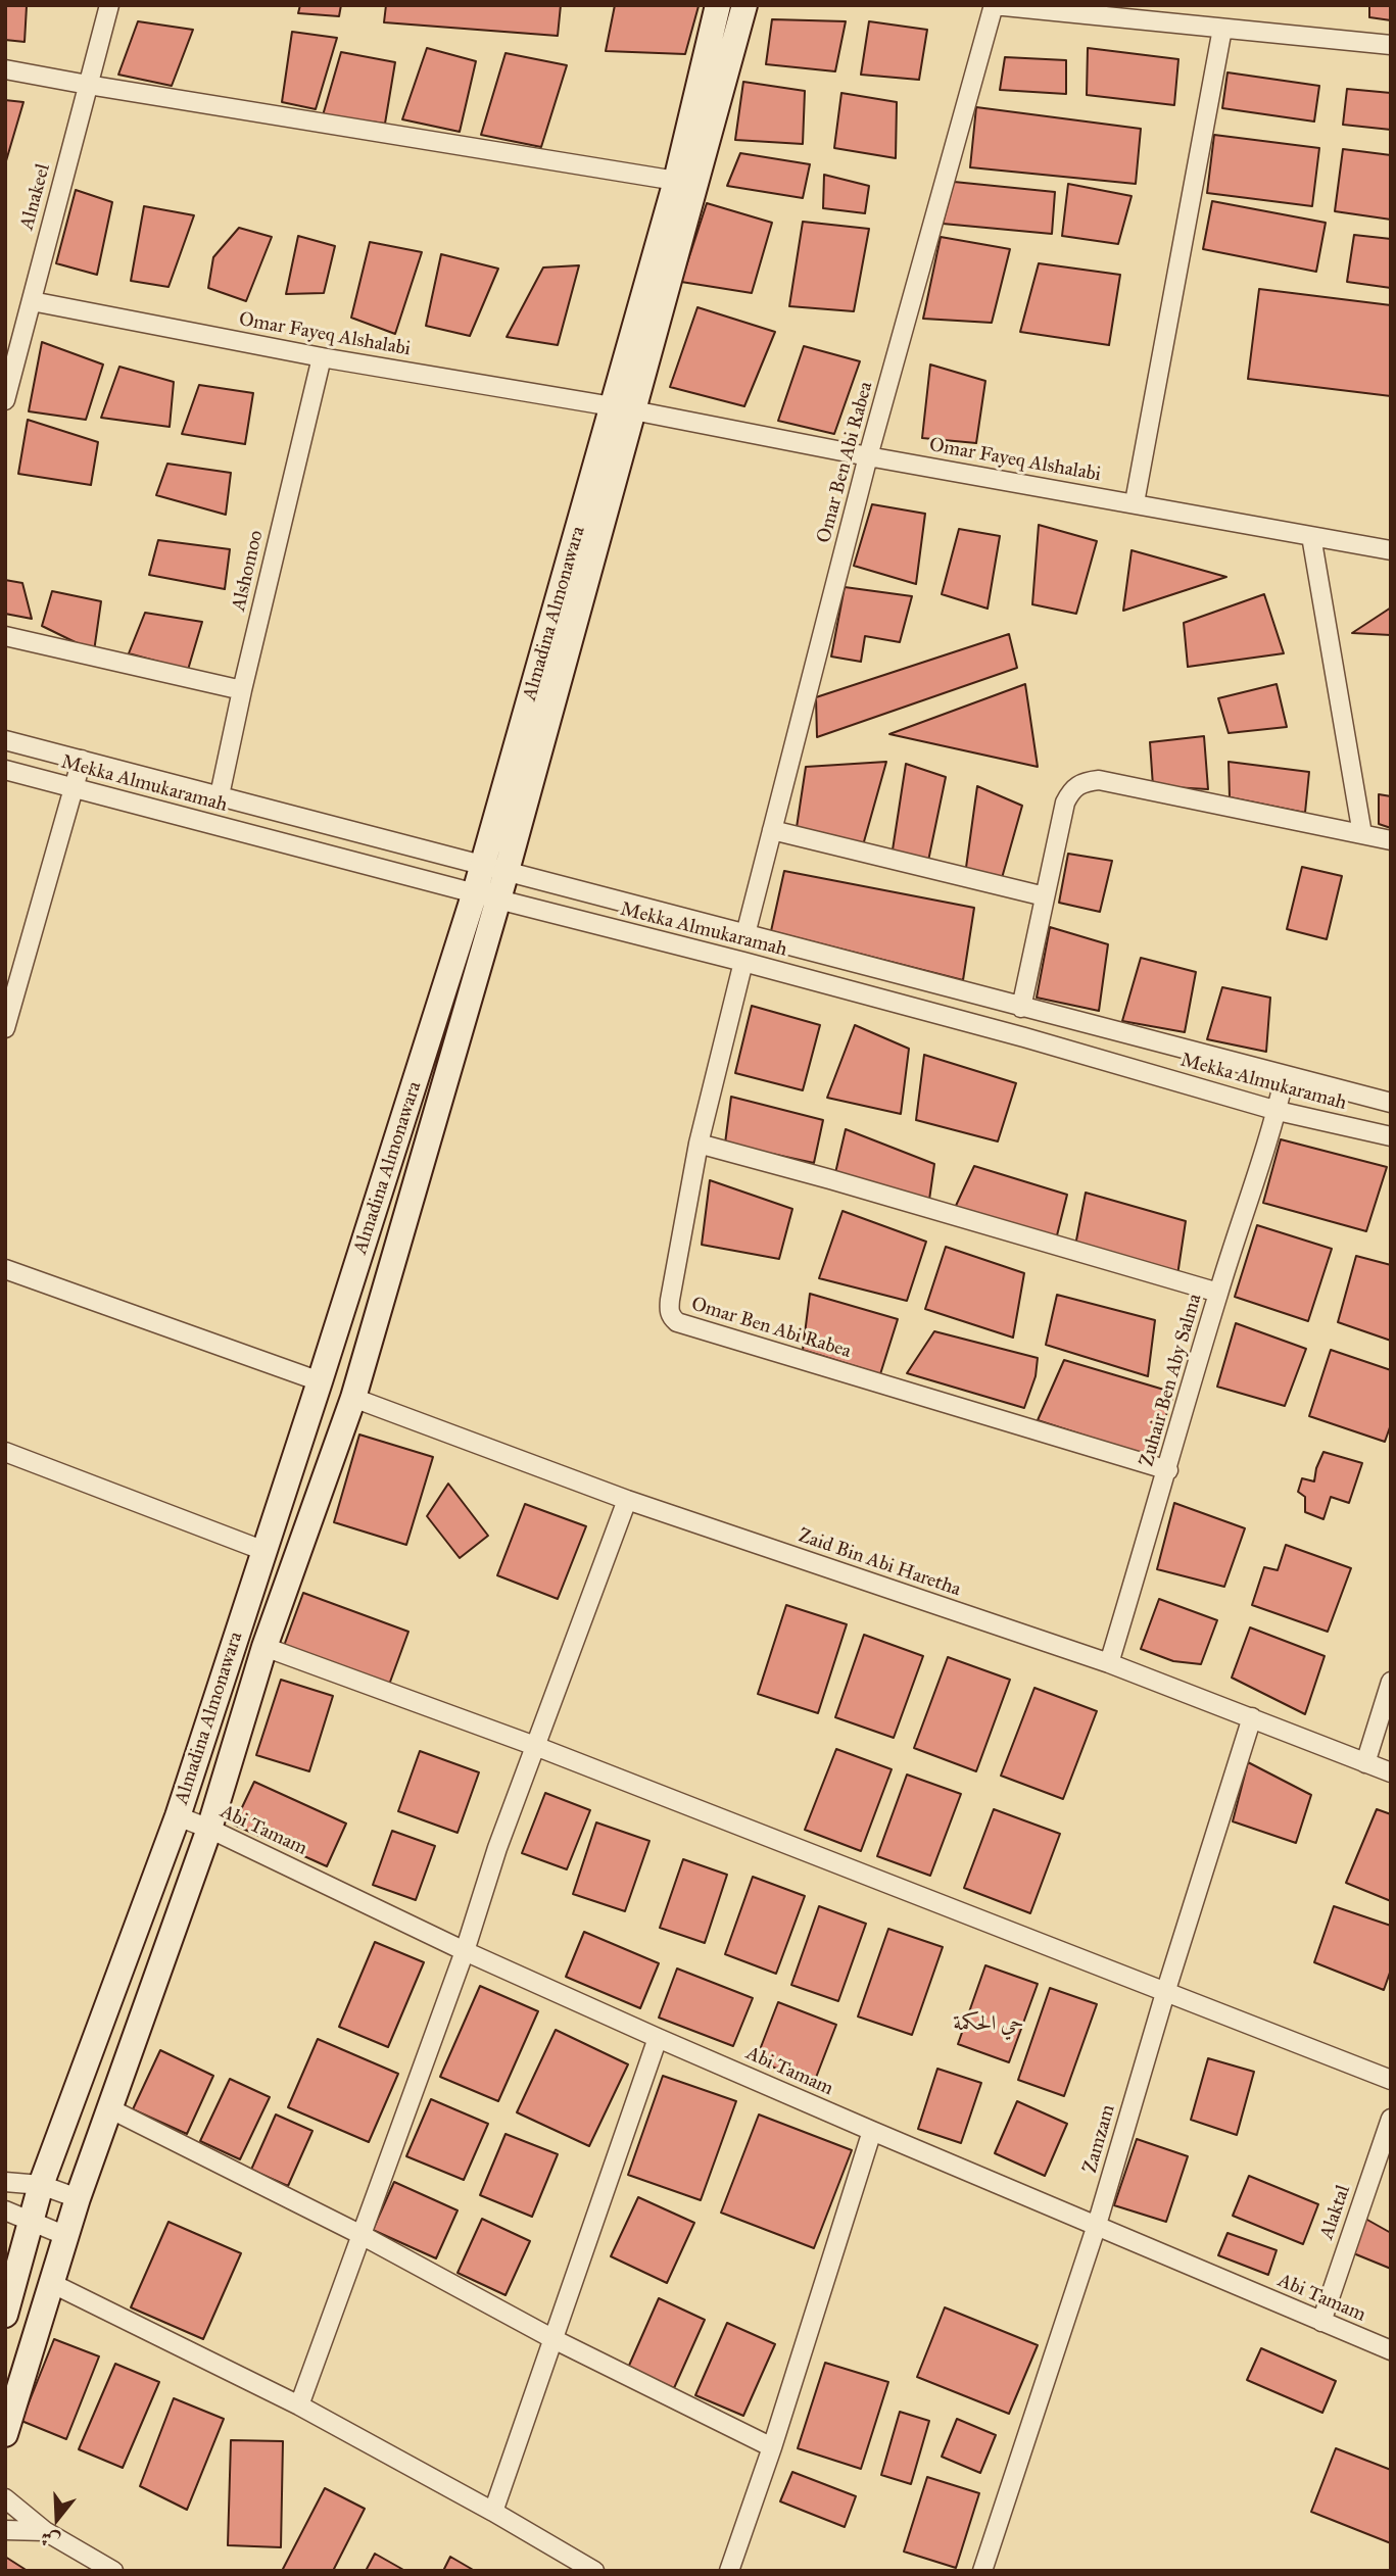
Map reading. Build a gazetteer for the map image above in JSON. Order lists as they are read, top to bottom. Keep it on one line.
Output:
{"streets":{"main road":["Almadina Almonawara"],"street":["Alnakeel","Omar Fayeq Alshalabi","Omar Ben Abi Rabea","Alshomoo","Mekka Almukaramah","Zuhair Ben Aby Salma","Zaid Bin Abi Haretha","Abi Tamam","Zamzam","Alaktal"]},"crossings":[["Alnakeel","Omar Fayeq Alshalabi"],["Omar Fayeq Alshalabi","Omar Ben Abi Rabea"],["Omar Fayeq Alshalabi","Alshomoo"],["Omar Ben Abi Rabea","Mekka Almukaramah"],["Omar Ben Abi Rabea","Zuhair Ben Aby Salma"],["Alshomoo","Mekka Almukaramah"],["Almadina Almonawara","Mekka Almukaramah"],["Almadina Almonawara","Abi Tamam"],["Mekka Almukaramah","Zuhair Ben Aby Salma"],["Zuhair Ben Aby Salma","Zaid Bin Abi Haretha"],["Zaid Bin Abi Haretha","Zamzam"],["Abi Tamam","Zamzam"],["Abi Tamam","Alaktal"]],"districts":["حي الحكمة"],"north":"bottom"}
